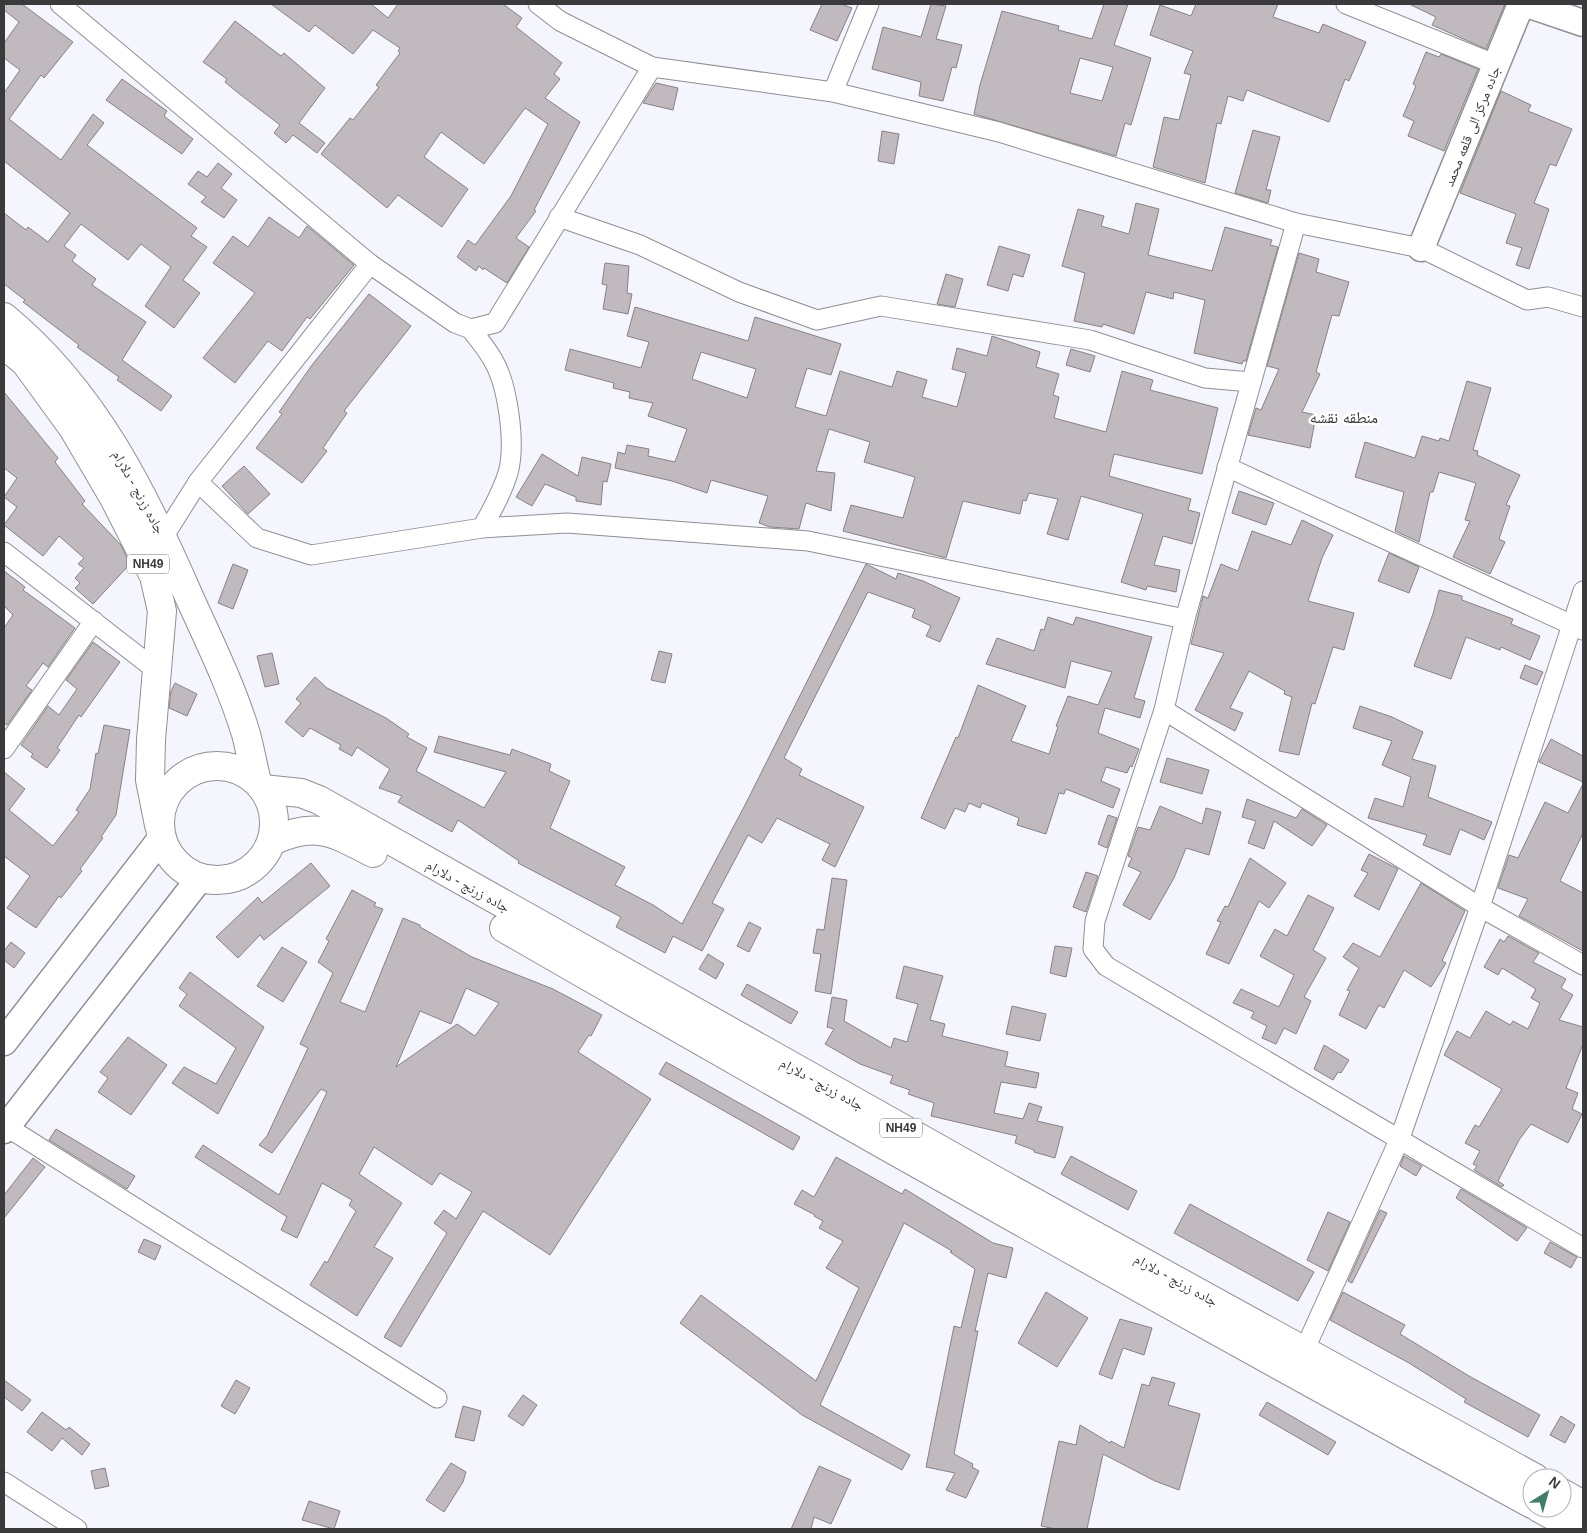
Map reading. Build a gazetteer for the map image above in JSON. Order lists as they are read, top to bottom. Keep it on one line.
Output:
{"streets":{"highway":["جاده زرنج - دلارام","NH49"],"main road":["جاده مرکز الی قلعه محمد"]},"crossings":[["جاده زرنج - دلارام","NH49"]],"districts":["منطقه نقشه"],"north":"top right"}
